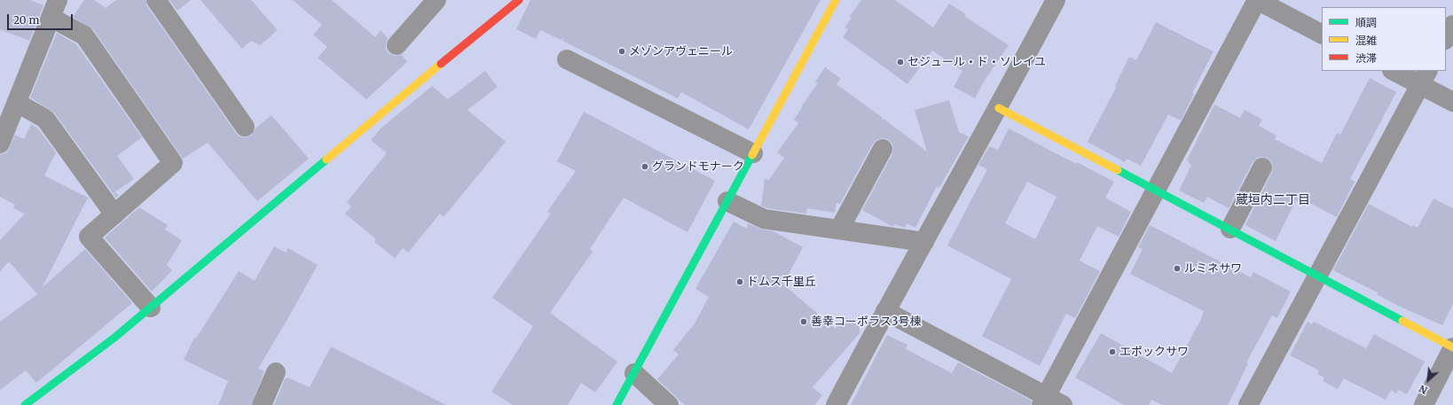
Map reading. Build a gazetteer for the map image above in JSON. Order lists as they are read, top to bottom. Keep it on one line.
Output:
{"districts":["蔵垣内二丁目"],"places":["メゾンアヴェニール","セジュール・ド・ソレイユ","グランドモナーク","ルミネサワ","ドムス千里丘","善幸コーポラス3号棟","エポックサワ"],"legend":["順調","混雑","渋滞"],"scale_bar":"20 m","north":"bottom left"}
